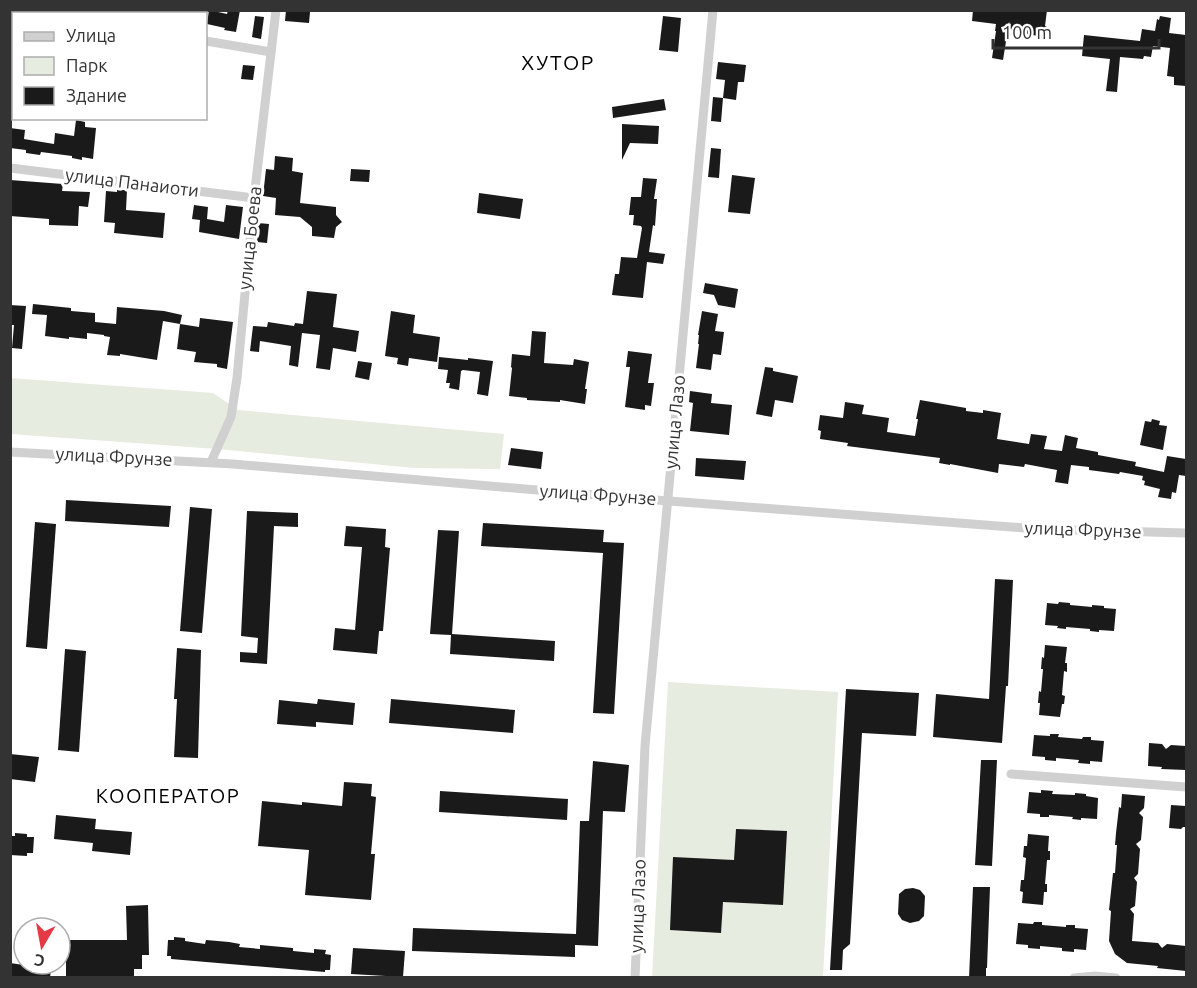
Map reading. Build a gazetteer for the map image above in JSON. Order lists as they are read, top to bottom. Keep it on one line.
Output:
{"streets":{"street":["улица Панаиоти","улица Боева","улица Лазо","улица Фрунзе"]},"crossings":[["улица Панаиоти","улица Боева"],["улица Боева","улица Фрунзе"],["улица Лазо","улица Фрунзе"]],"districts":["ХУТОР","КООПЕРАТОР"],"legend":["Улица","Парк","Здание"],"scale_bar":"100 m","north":"bottom"}
